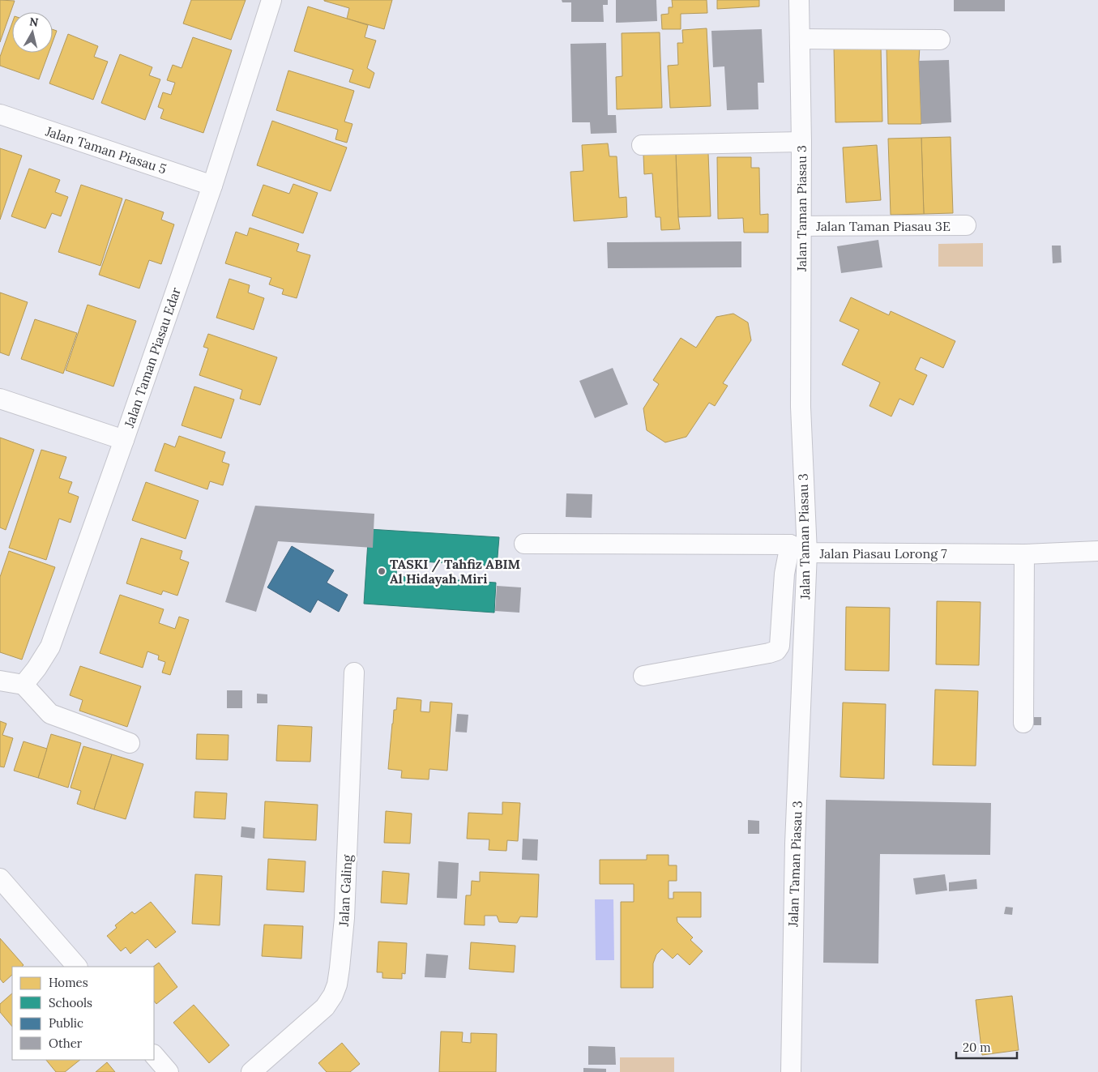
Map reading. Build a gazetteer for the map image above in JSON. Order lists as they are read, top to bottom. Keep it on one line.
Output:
{"streets":{"street":["Jalan Taman Piasau 5","Jalan Taman Piasau 3","Jalan Taman Piasau 3E","Jalan Taman Piasau Edar","Jalan Piasau Lorong 7","Jalan Galing"]},"crossings":[["Jalan Taman Piasau 5","Jalan Taman Piasau Edar"],["Jalan Taman Piasau 3","Jalan Taman Piasau 3E"],["Jalan Taman Piasau 3","Jalan Piasau Lorong 7"]],"places":["TASKI / Tahfiz ABIM Al Hidayah Miri"],"legend":["Homes","Schools","Public","Other"],"scale_bar":"20 m","north":"top"}
